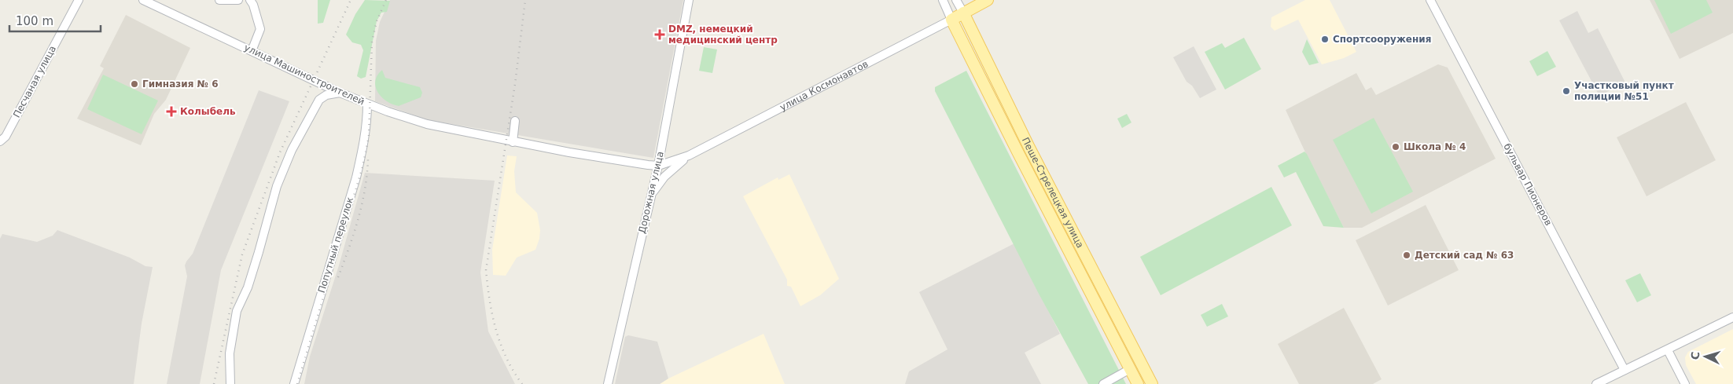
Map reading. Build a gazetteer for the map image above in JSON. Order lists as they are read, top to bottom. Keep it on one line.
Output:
{"streets":{"main road":["улица Космонавтов","Пеше-Стрелецкая улица"],"street":["улица Машиностроителей","Песчаная улица","бульвар Пионеров","Дорожная улица","Попутный переулок"]},"crossings":[["улица Машиностроителей","улица Космонавтов"],["улица Машиностроителей","Дорожная улица"],["улица Машиностроителей","Попутный переулок"],["улица Космонавтов","Дорожная улица"],["улица Космонавтов","Пеше-Стрелецкая улица"]],"places":{"health":["DMZ, немецкий медицинский центр","Колыбель"],"other":["Спортсооружения","Гимназия № 6","Участковый пункт полиции №51","Школа № 4","Детский сад № 63"]},"scale_bar":"100 m","north":"left"}
